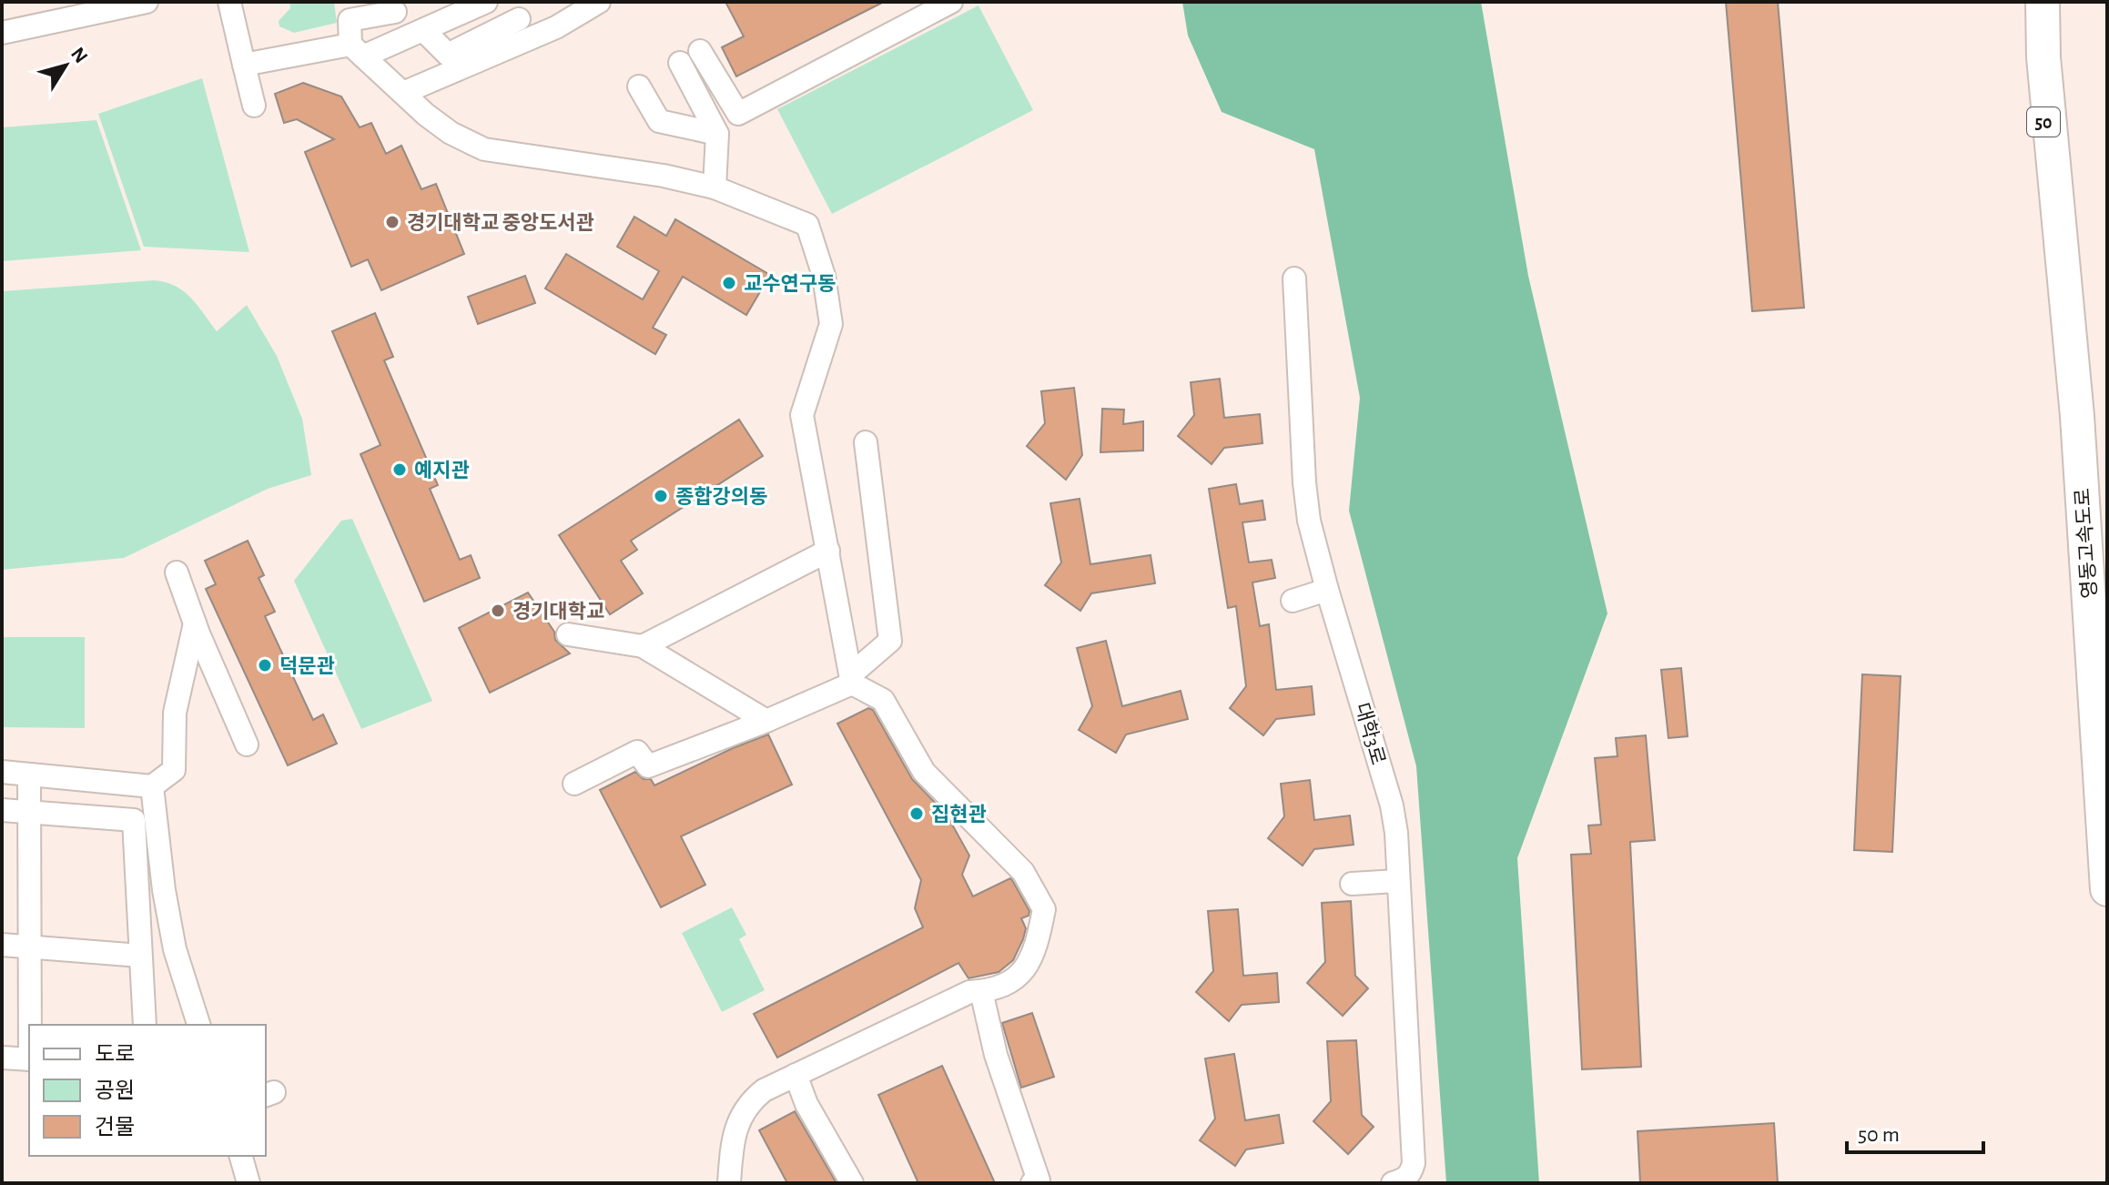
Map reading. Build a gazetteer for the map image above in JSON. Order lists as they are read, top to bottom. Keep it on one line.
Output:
{"streets":{"highway":["50","영동고속도로"],"street":["대학3로"]},"places":["경기대학교 중앙도서관","교수연구동","예지관","종합강의동","경기대학교","덕문관","집현관"],"legend":["도로","공원","건물"],"scale_bar":"50 m","north":"top right"}
